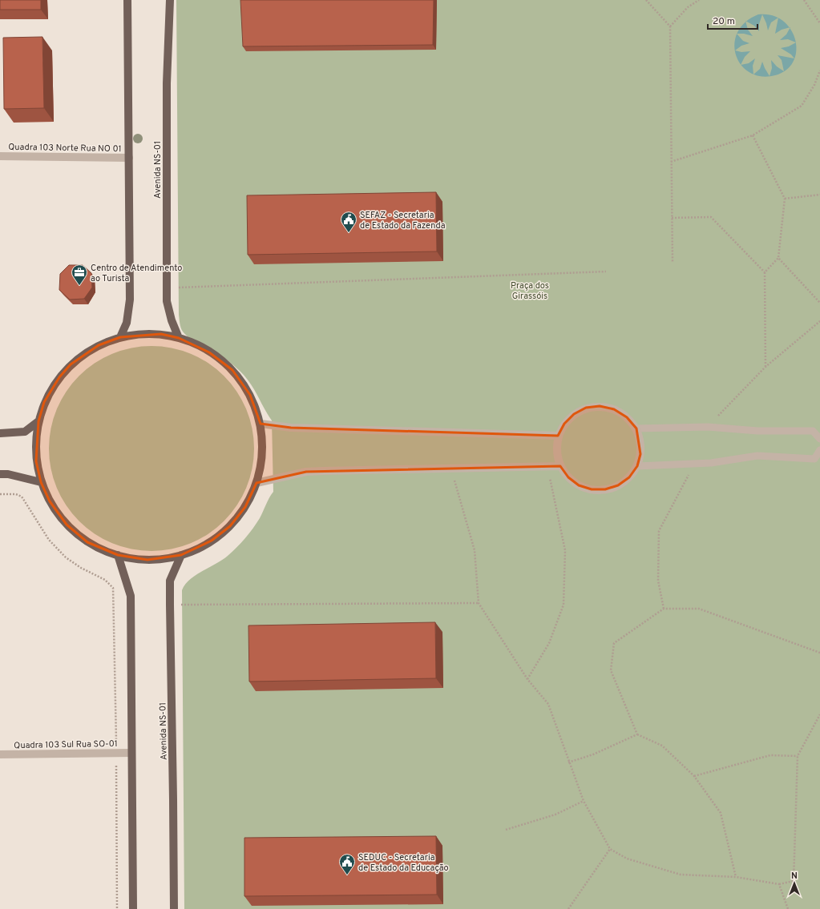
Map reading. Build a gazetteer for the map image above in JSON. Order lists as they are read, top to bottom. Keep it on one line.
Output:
{"streets":{"main road":["Avenida NS-01"],"street":["Quadra 103 Norte Rua NO 01","Quadra 103 Sul Rua SO-01"]},"parks":["Praça dos Girassóis"],"places":{"public building":["SEFAZ - Secretaria de Estado da Fazenda","SEDUC - Secretaria de Estado da Educação"],"office":["Centro de Atendimento ao Turista"]},"scale_bar":"20 m","north":"top"}
